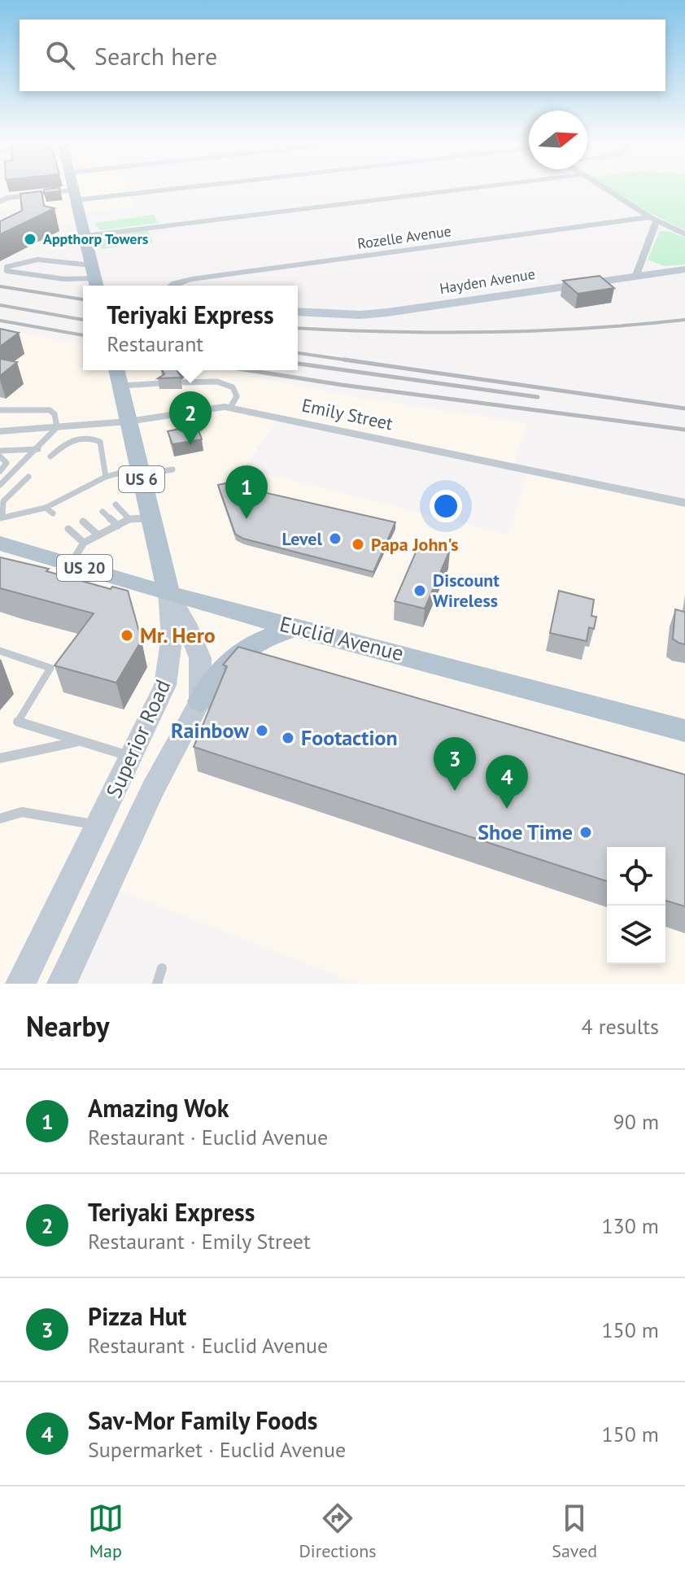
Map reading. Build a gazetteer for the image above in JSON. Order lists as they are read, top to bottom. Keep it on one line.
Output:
{"streets":{"main road":["Hayden Avenue","US 6","US 20","Euclid Avenue","Superior Road"],"street":["Rozelle Avenue","Emily Street"]},"crossings":[["Emily Street","US 6"],["US 6","Euclid Avenue"],["US 6","Superior Road"],["Euclid Avenue","Superior Road"]],"places":["Appthorp Towers","Level","Papa John's","Discount Wireless","Mr. Hero","Rainbow","Footaction","Shoe Time"],"north":"right","page":{"search":"Search here","popup":["Teriyaki Express","Restaurant"],"pins":["2","1","3","4"],"heading":["Nearby","4 results"],"list":[{"mark":"1","name":"Amazing Wok","note":"Restaurant · Euclid Avenue","value":"90 m"},{"mark":"2","name":"Teriyaki Express","note":"Restaurant · Emily Street","value":"130 m"},{"mark":"3","name":"Pizza Hut","note":"Restaurant · Euclid Avenue","value":"150 m"},{"mark":"4","name":"Sav-Mor Family Foods","note":"Supermarket · Euclid Avenue","value":"150 m"}],"nav":["Map","Directions","Saved"]}}
